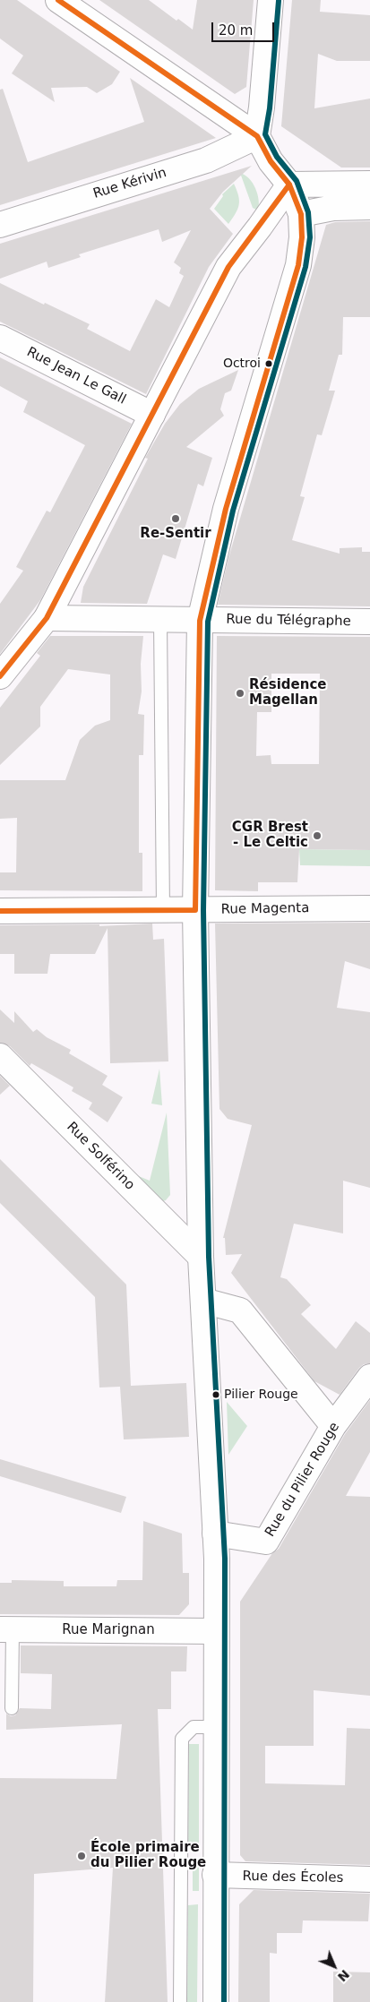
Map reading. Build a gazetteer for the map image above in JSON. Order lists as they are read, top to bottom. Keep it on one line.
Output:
{"streets":{"street":["Rue Kérivin","Rue Jean Le Gall","Rue du Télégraphe","Rue Magenta","Rue Solférino","Rue du Pilier Rouge","Rue Marignan","Rue des Écoles"]},"places":["Octroi","Re-Sentir","Résidence Magellan","CGR Brest - Le Celtic","Pilier Rouge","École primaire du Pilier Rouge"],"scale_bar":"20 m","north":"bottom right"}
